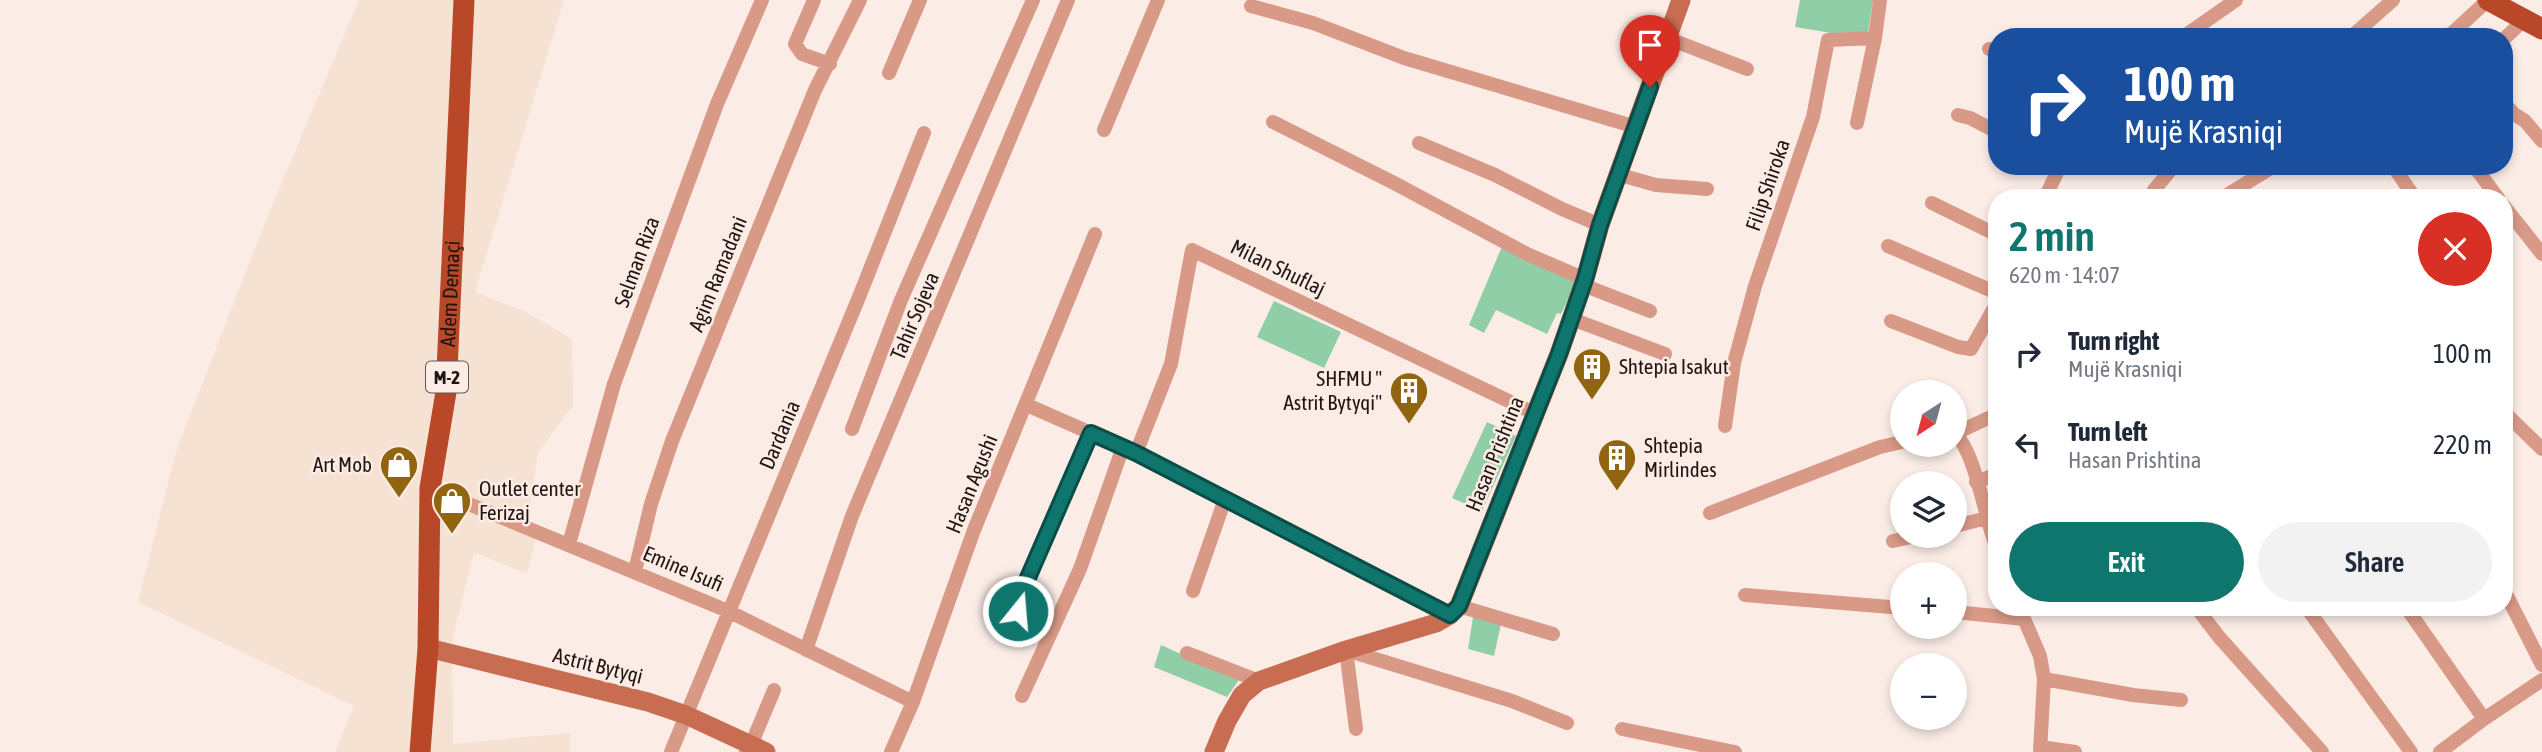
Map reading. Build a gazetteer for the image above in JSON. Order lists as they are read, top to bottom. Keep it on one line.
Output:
{"streets":{"main road":["Adem Demaçi","M-2"],"street":["Filip Shiroka","Selman Riza","Milan Shuflaj","Agim Ramadani","Tahir Sojeva","Dardania","Hasan Prishtina","Hasan Agushi","Emine Isufi","Astrit Bytyqi"]},"crossings":[["Selman Riza","Emine Isufi"],["Milan Shuflaj","Hasan Prishtina"],["Agim Ramadani","Emine Isufi"],["Adem Demaçi","Emine Isufi"],["Adem Demaçi","Astrit Bytyqi"],["Tahir Sojeva","Emine Isufi"],["Dardania","Emine Isufi"],["Dardania","Astrit Bytyqi"],["Hasan Agushi","Emine Isufi"]],"places":{"building":["Shtepia Isakut","SHFMU \" Astrit Bytyqi\"","Shtepia Mirlindes"],"shop":["Art Mob","Outlet center Ferizaj"]},"north":"bottom left","page":{"turn":["100 m","Mujë Krasniqi"],"heading":["2 min","620 m · 14:07"],"list":[{"name":"Turn right","note":"Mujë Krasniqi","value":"100 m"},{"name":"Turn left","note":"Hasan Prishtina","value":"220 m"}],"map_buttons":["+","−"],"buttons":["Exit","Share"]}}
